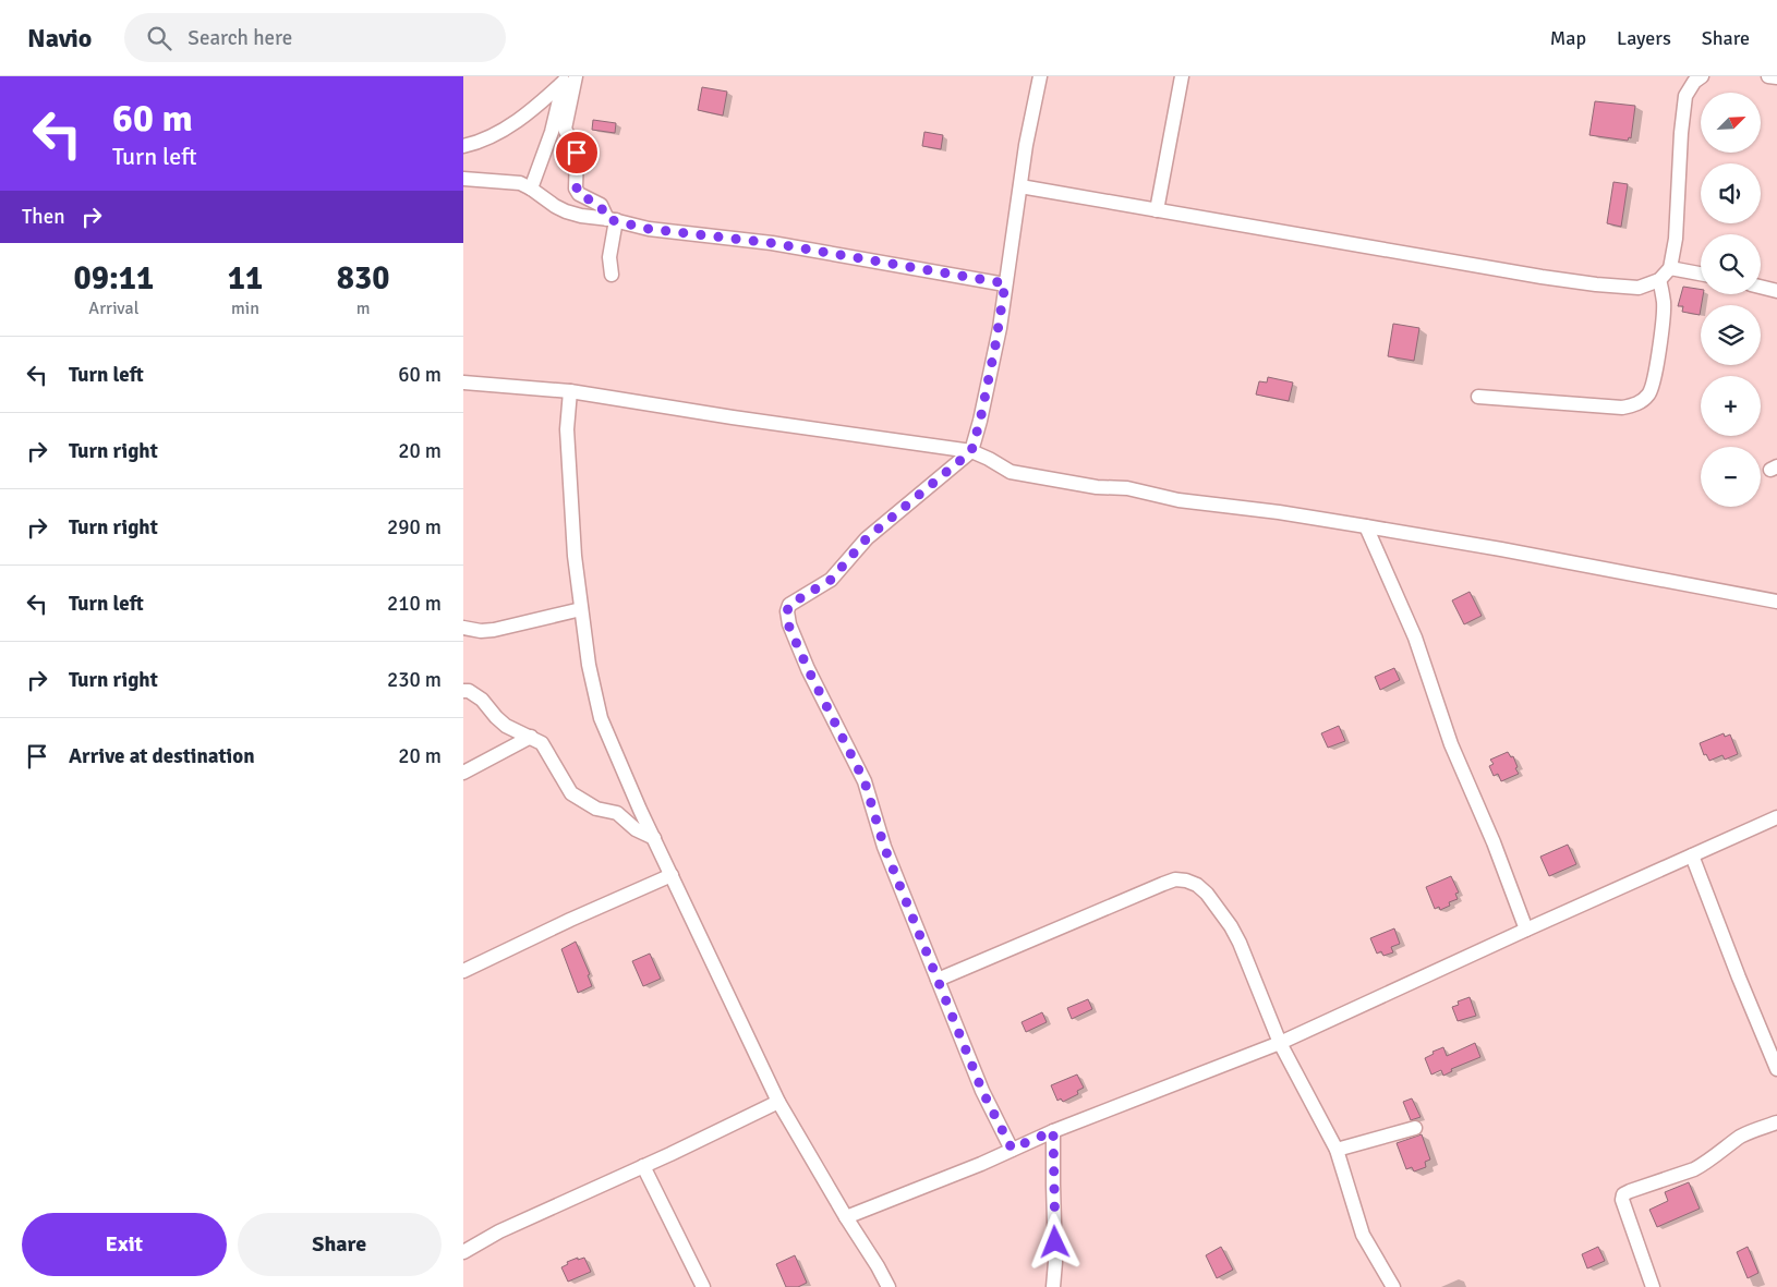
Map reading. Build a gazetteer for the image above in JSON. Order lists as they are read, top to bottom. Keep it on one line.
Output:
{"north":"top right","page":{"header":"Navio","search":"Search here","nav":["Map","Layers","Share"],"turn":["60 m","Turn left"],"map_buttons":["+","−"],"then":"Then","eta":["09:11","Arrival","11","min","830","m"],"list":[{"name":"Turn left","value":"60 m"},{"name":"Turn right","value":"20 m"},{"name":"Turn right","value":"290 m"},{"name":"Turn left","value":"210 m"},{"name":"Turn right","value":"230 m"},{"name":"Arrive at destination","value":"20 m"}],"buttons":["Exit","Share"]}}
